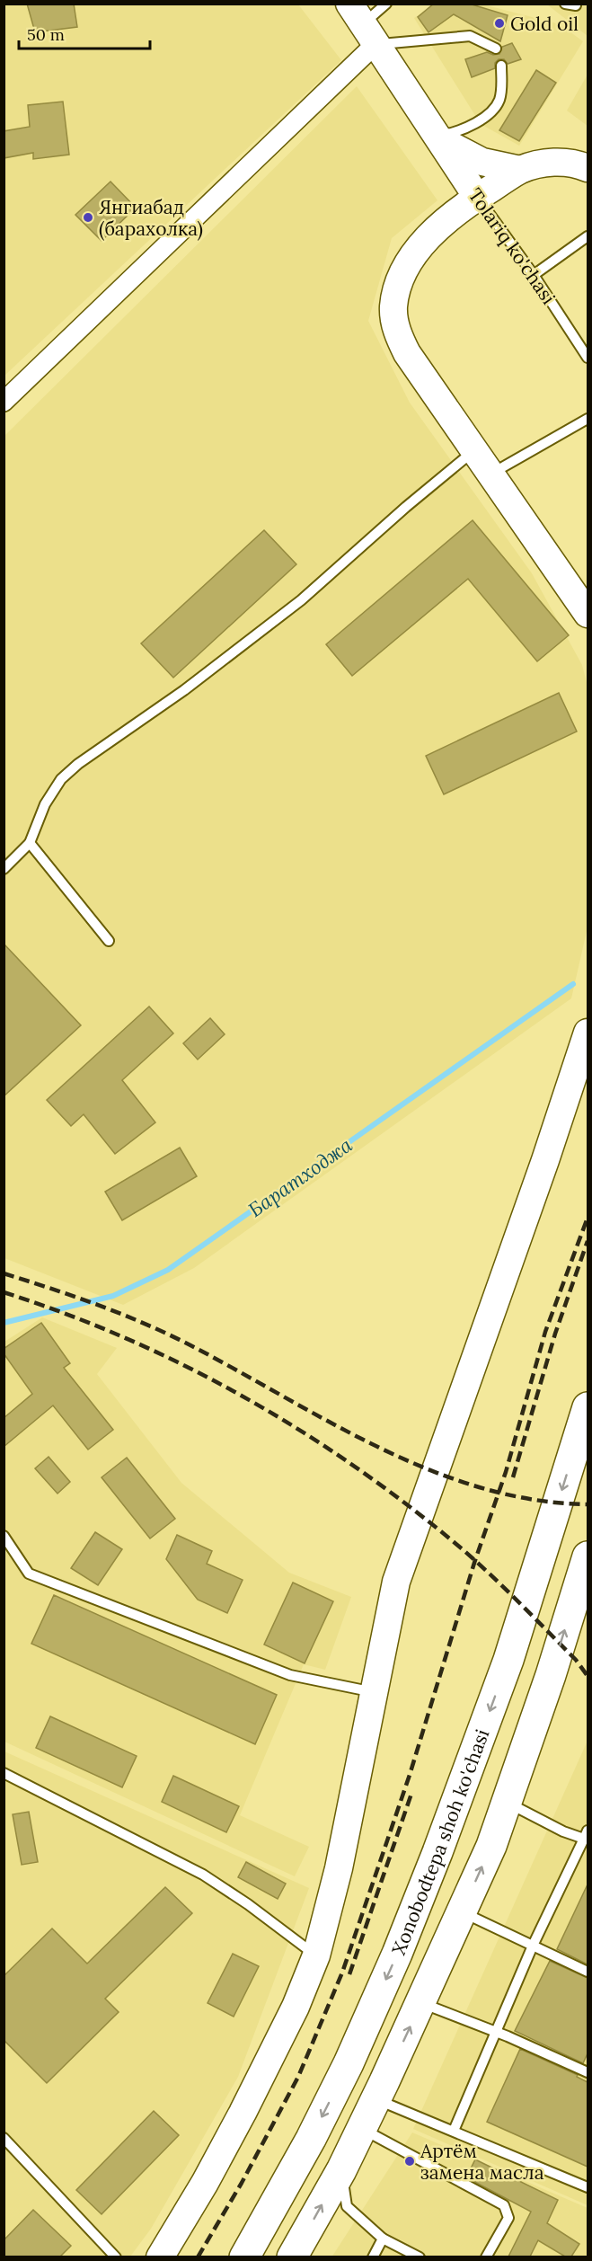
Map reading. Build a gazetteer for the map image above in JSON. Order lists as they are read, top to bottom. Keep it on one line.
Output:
{"streets":{"highway":["Xonobodtepa shoh ko'chasi"],"street":["Tolariq ko'chasi"]},"water":["Баратходжа"],"places":["Gold oil","Янгиабад (барахолка)","Артём замена масла"],"scale_bar":"50 m"}
